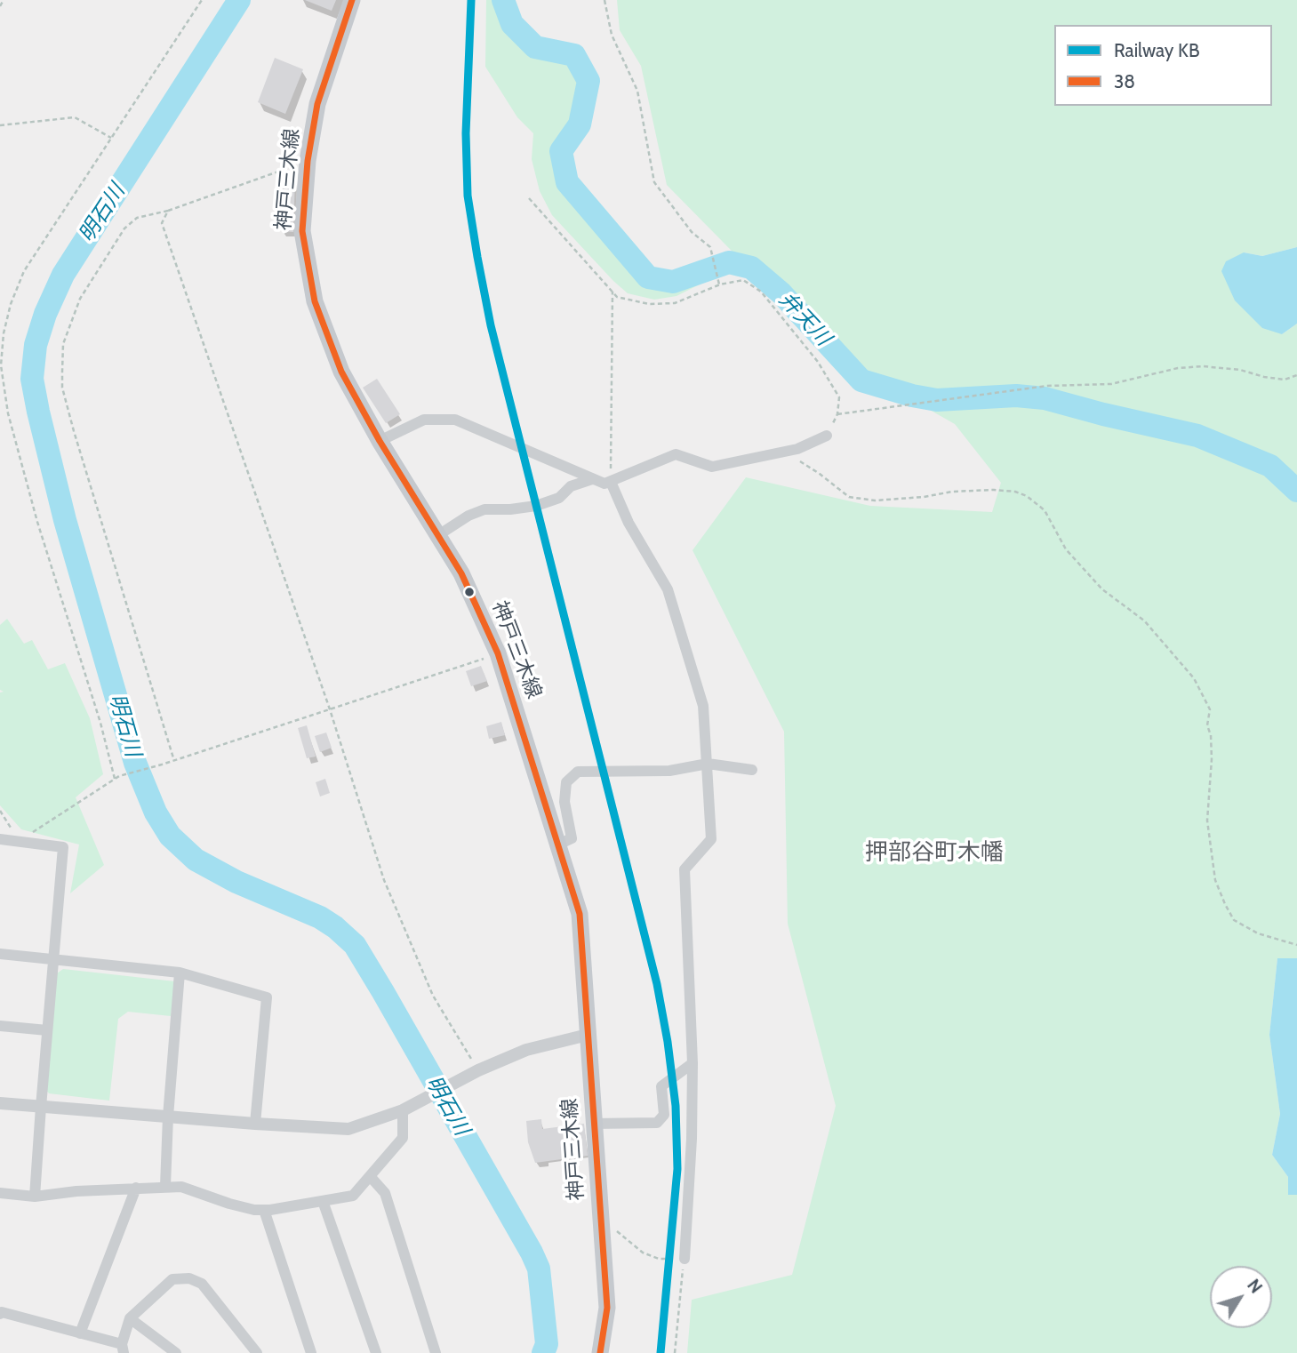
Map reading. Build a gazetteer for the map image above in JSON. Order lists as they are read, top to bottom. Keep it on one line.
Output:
{"streets":{"main road":["神戸三木線"]},"districts":["押部谷町木幡"],"water":["明石川","弁天川"],"lines":["rail line KB","transit line 38"],"legend":["Railway KB","38"],"north":"top right"}
